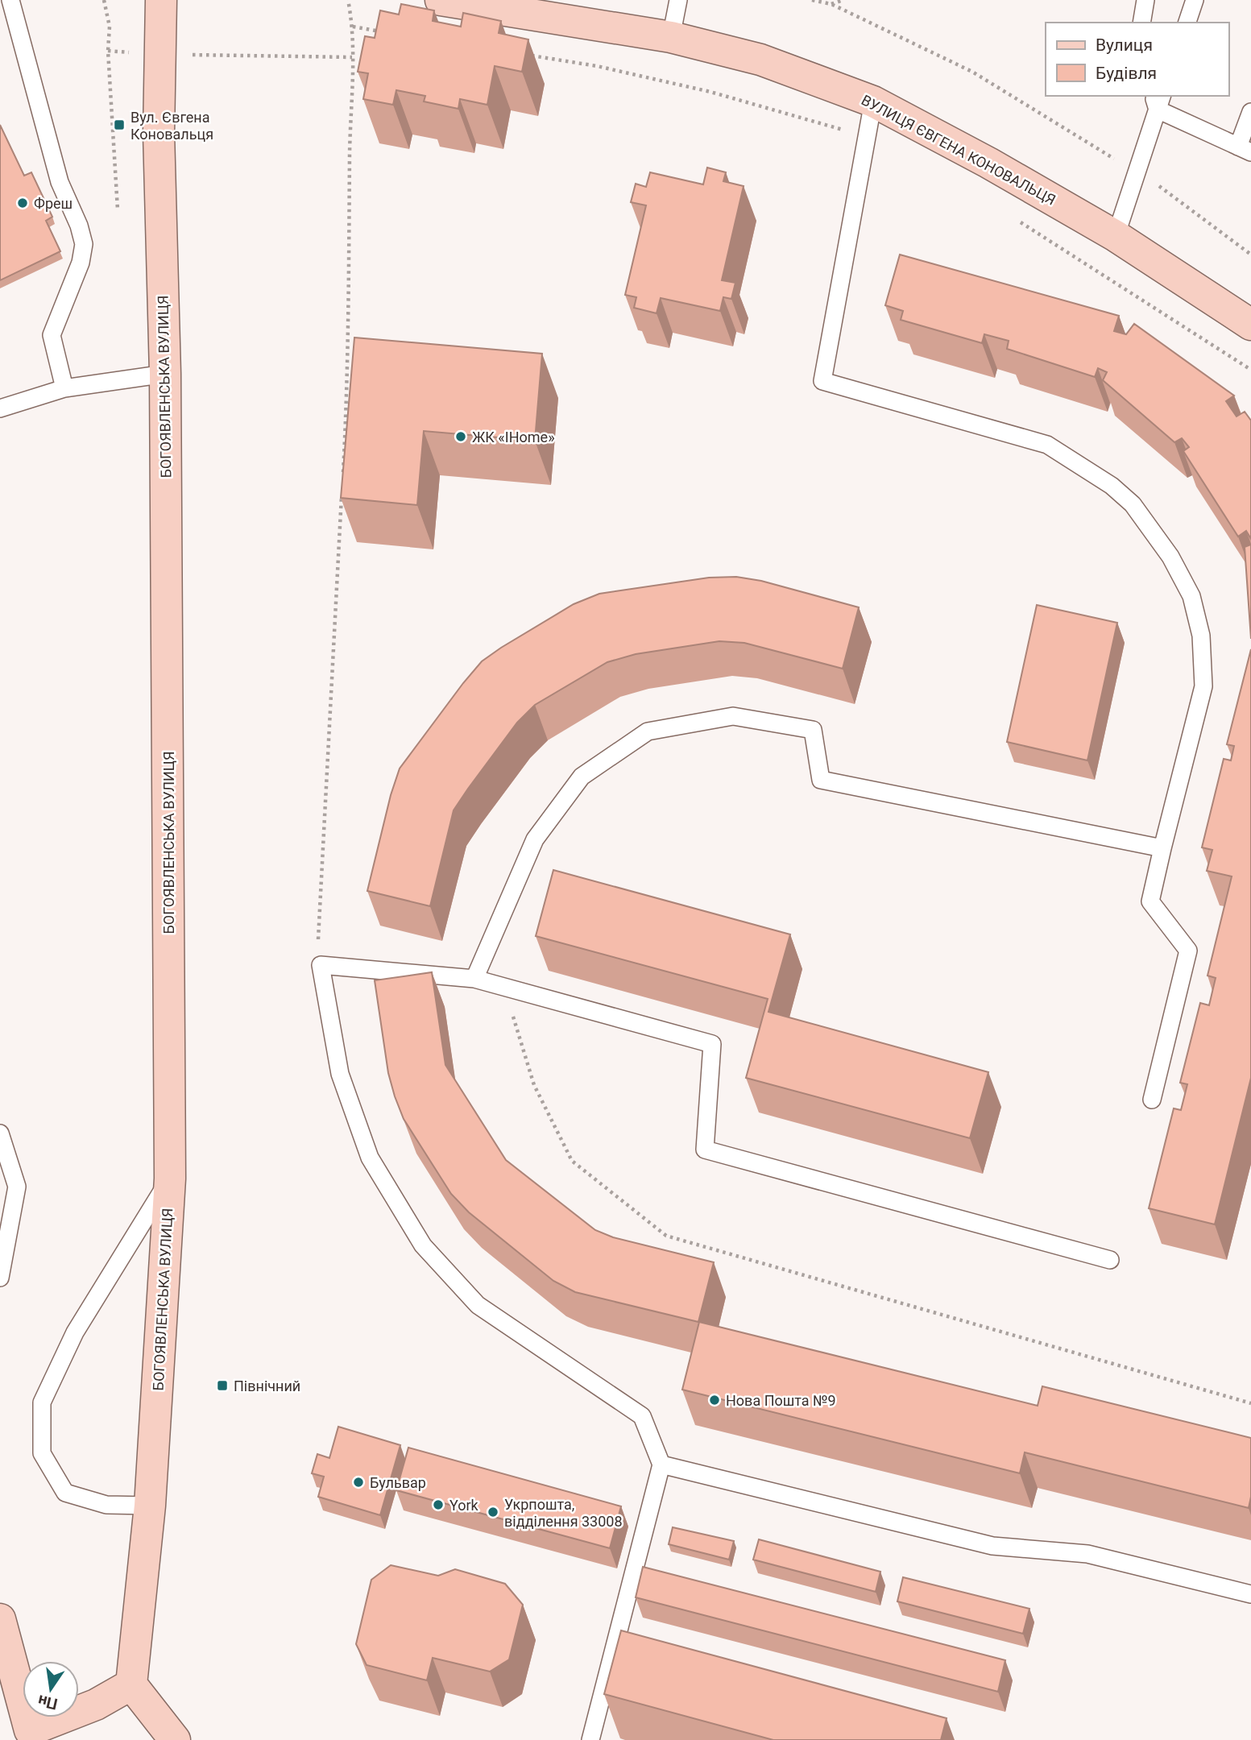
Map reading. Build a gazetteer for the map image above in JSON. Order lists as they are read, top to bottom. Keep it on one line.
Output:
{"streets":{"street":["ВУЛИЦЯ ЄВГЕНА КОНОВАЛЬЦЯ","БОГОЯВЛЕНСЬКА ВУЛИЦЯ"]},"places":{"transit":["Вул. Євгена Коновальця","Північний"],"other":["Фреш","ЖК «IHome»","Нова Пошта №9","Бульвар","York","Укрпошта, відділення 33008"]},"legend":["Вулиця","Будівля"],"north":"bottom"}
